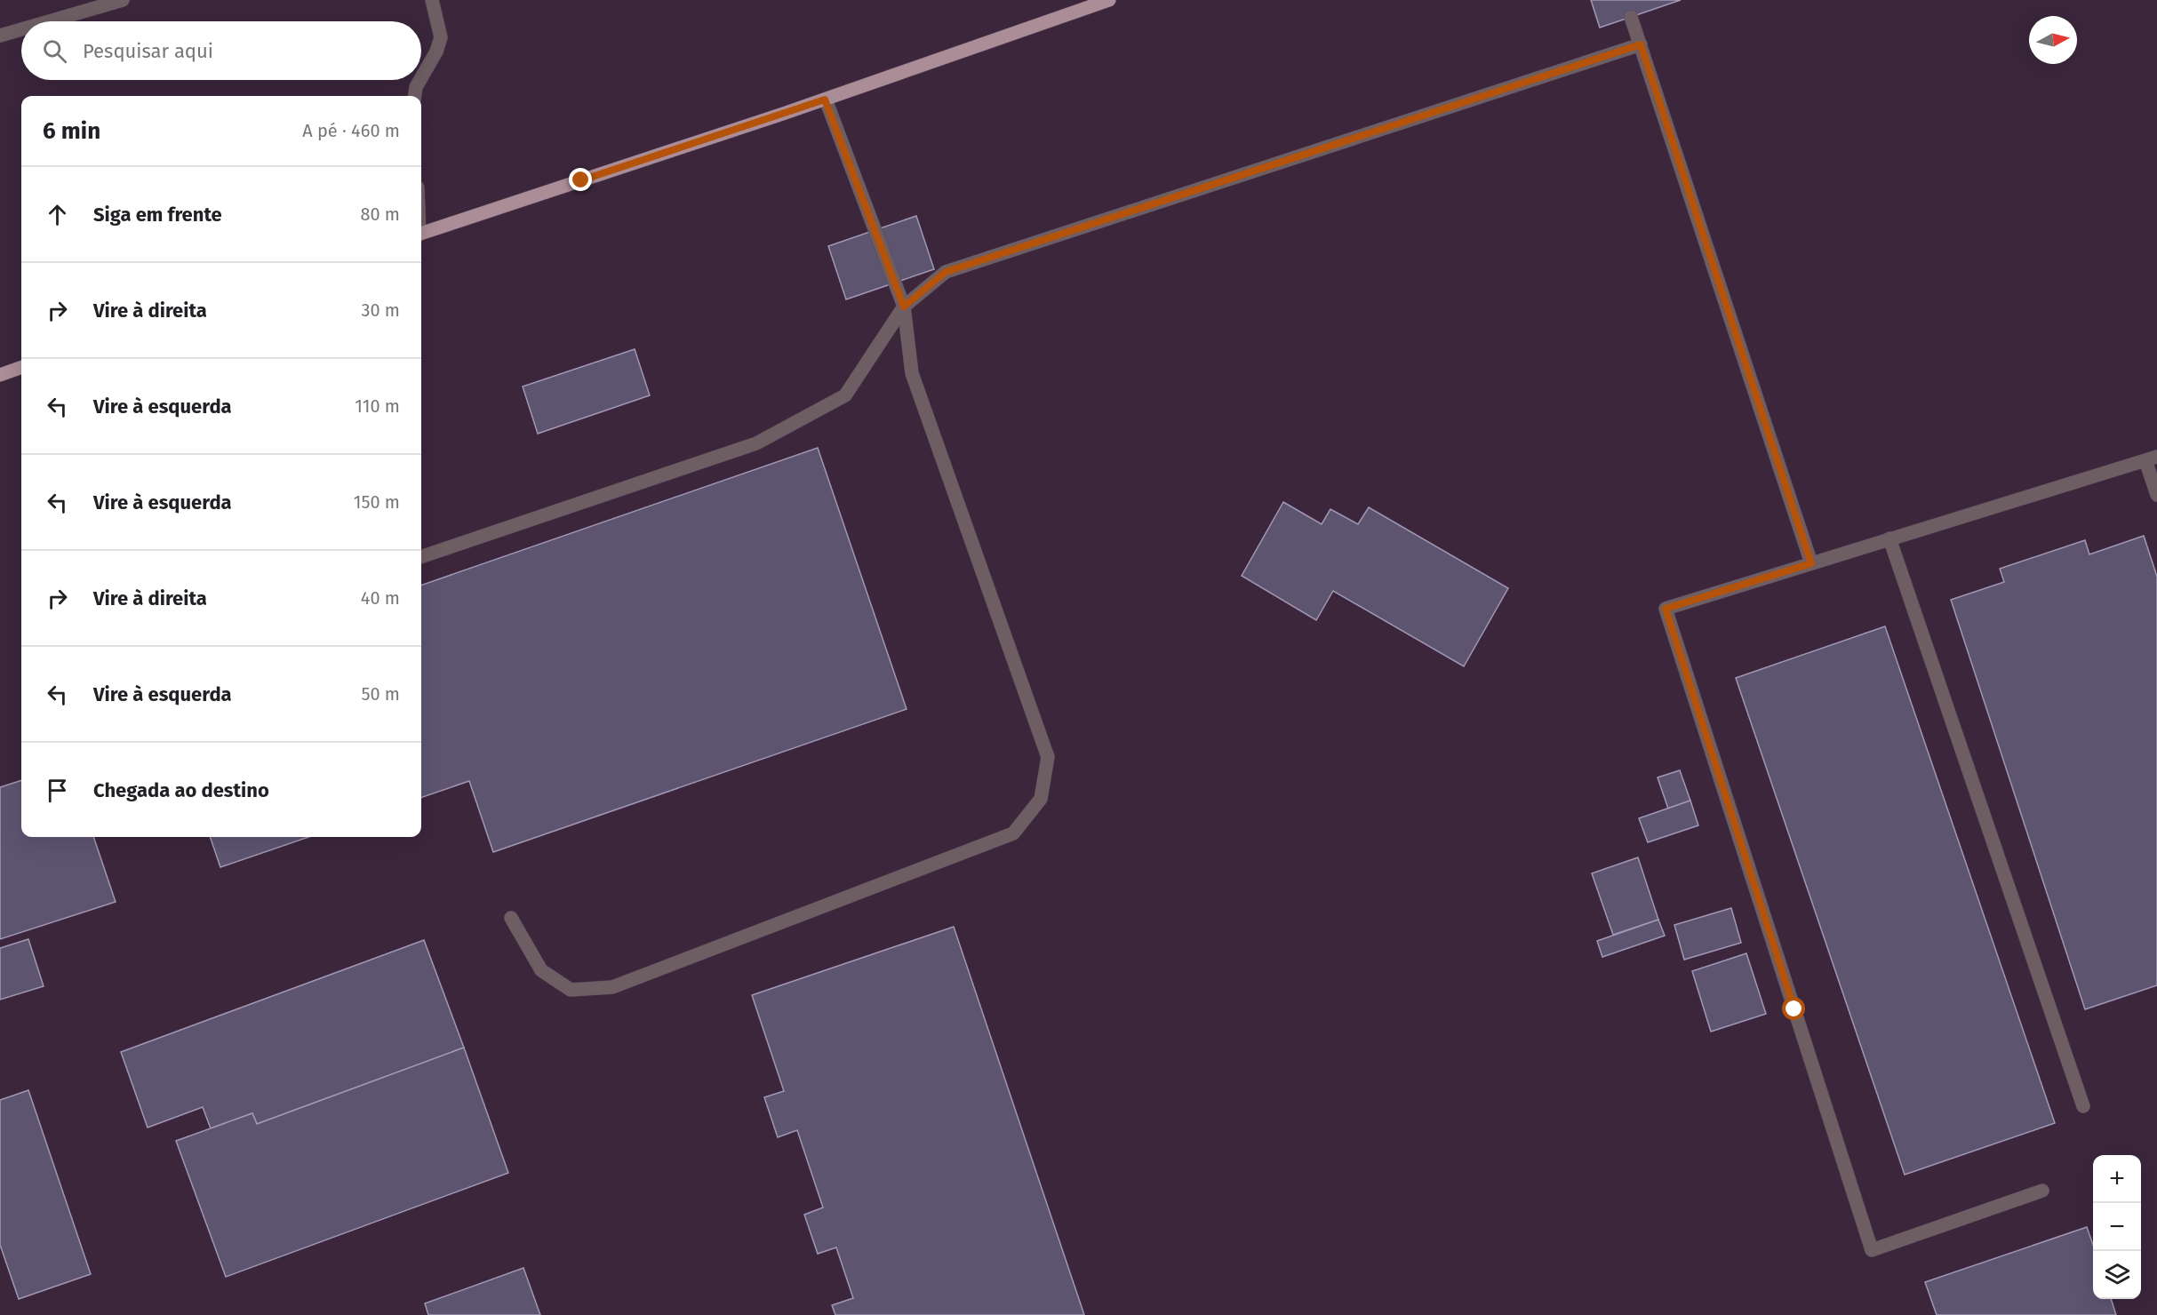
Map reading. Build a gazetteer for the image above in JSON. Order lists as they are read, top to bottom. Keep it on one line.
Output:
{"north":"right","page":{"search":"Pesquisar aqui","heading":["6 min","A pé · 460 m"],"list":[["Siga em frente","80 m"],["Vire à direita","30 m"],["Vire à esquerda","110 m"],["Vire à esquerda","150 m"],["Vire à direita","40 m"],["Vire à esquerda","50 m"],"Chegada ao destino"],"map_buttons":["+","−"]}}
